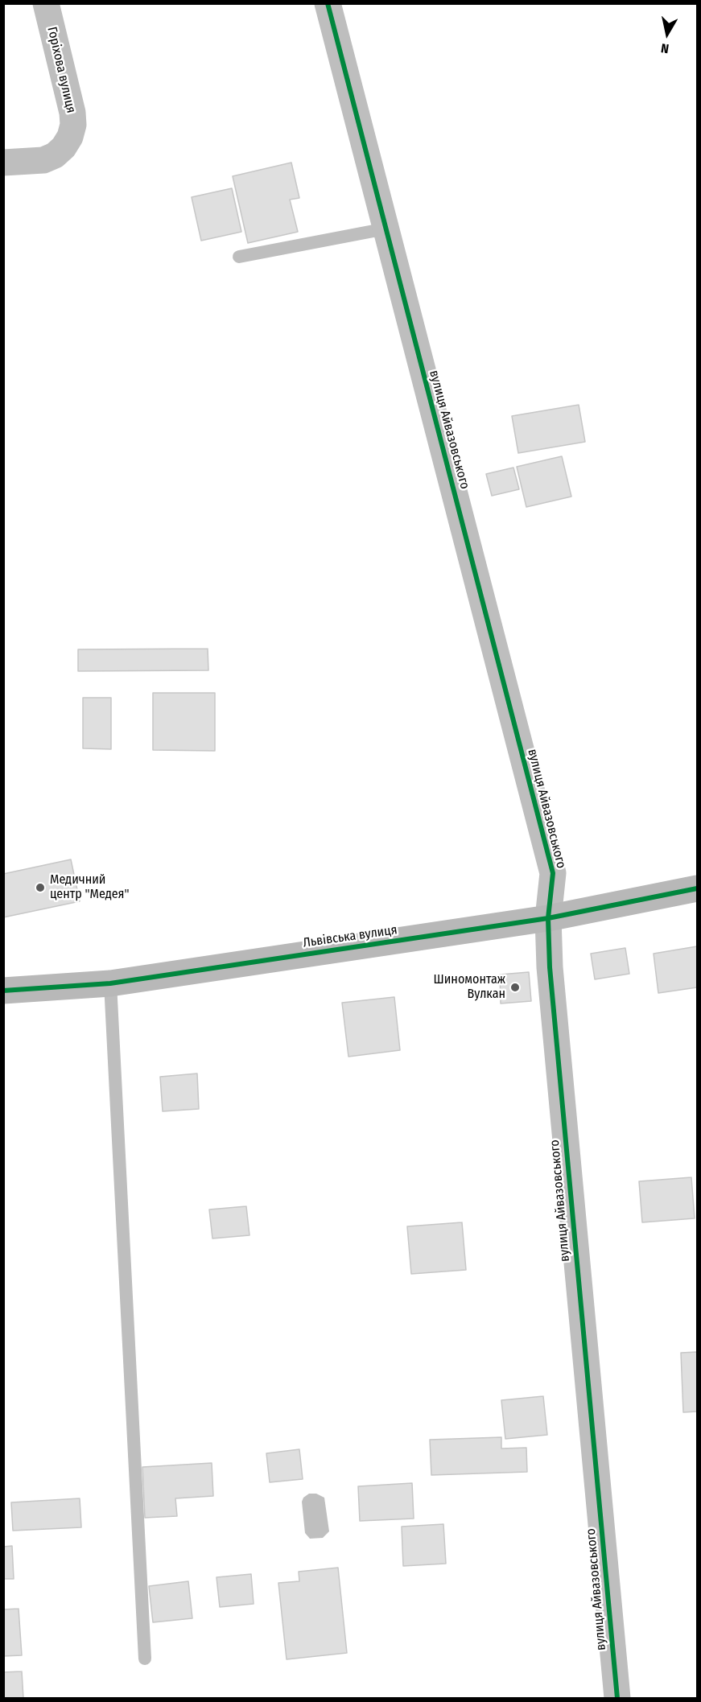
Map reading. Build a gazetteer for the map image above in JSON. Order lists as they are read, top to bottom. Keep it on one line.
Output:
{"streets":{"main road":["Львівська вулиця"],"street":["Горіхова вулиця","вулиця Айвазовського"]},"crossings":[["вулиця Айвазовського","Львівська вулиця"]],"places":["Медичний центр \"Медея\"","Шиномонтаж Вулкан"],"north":"bottom"}
